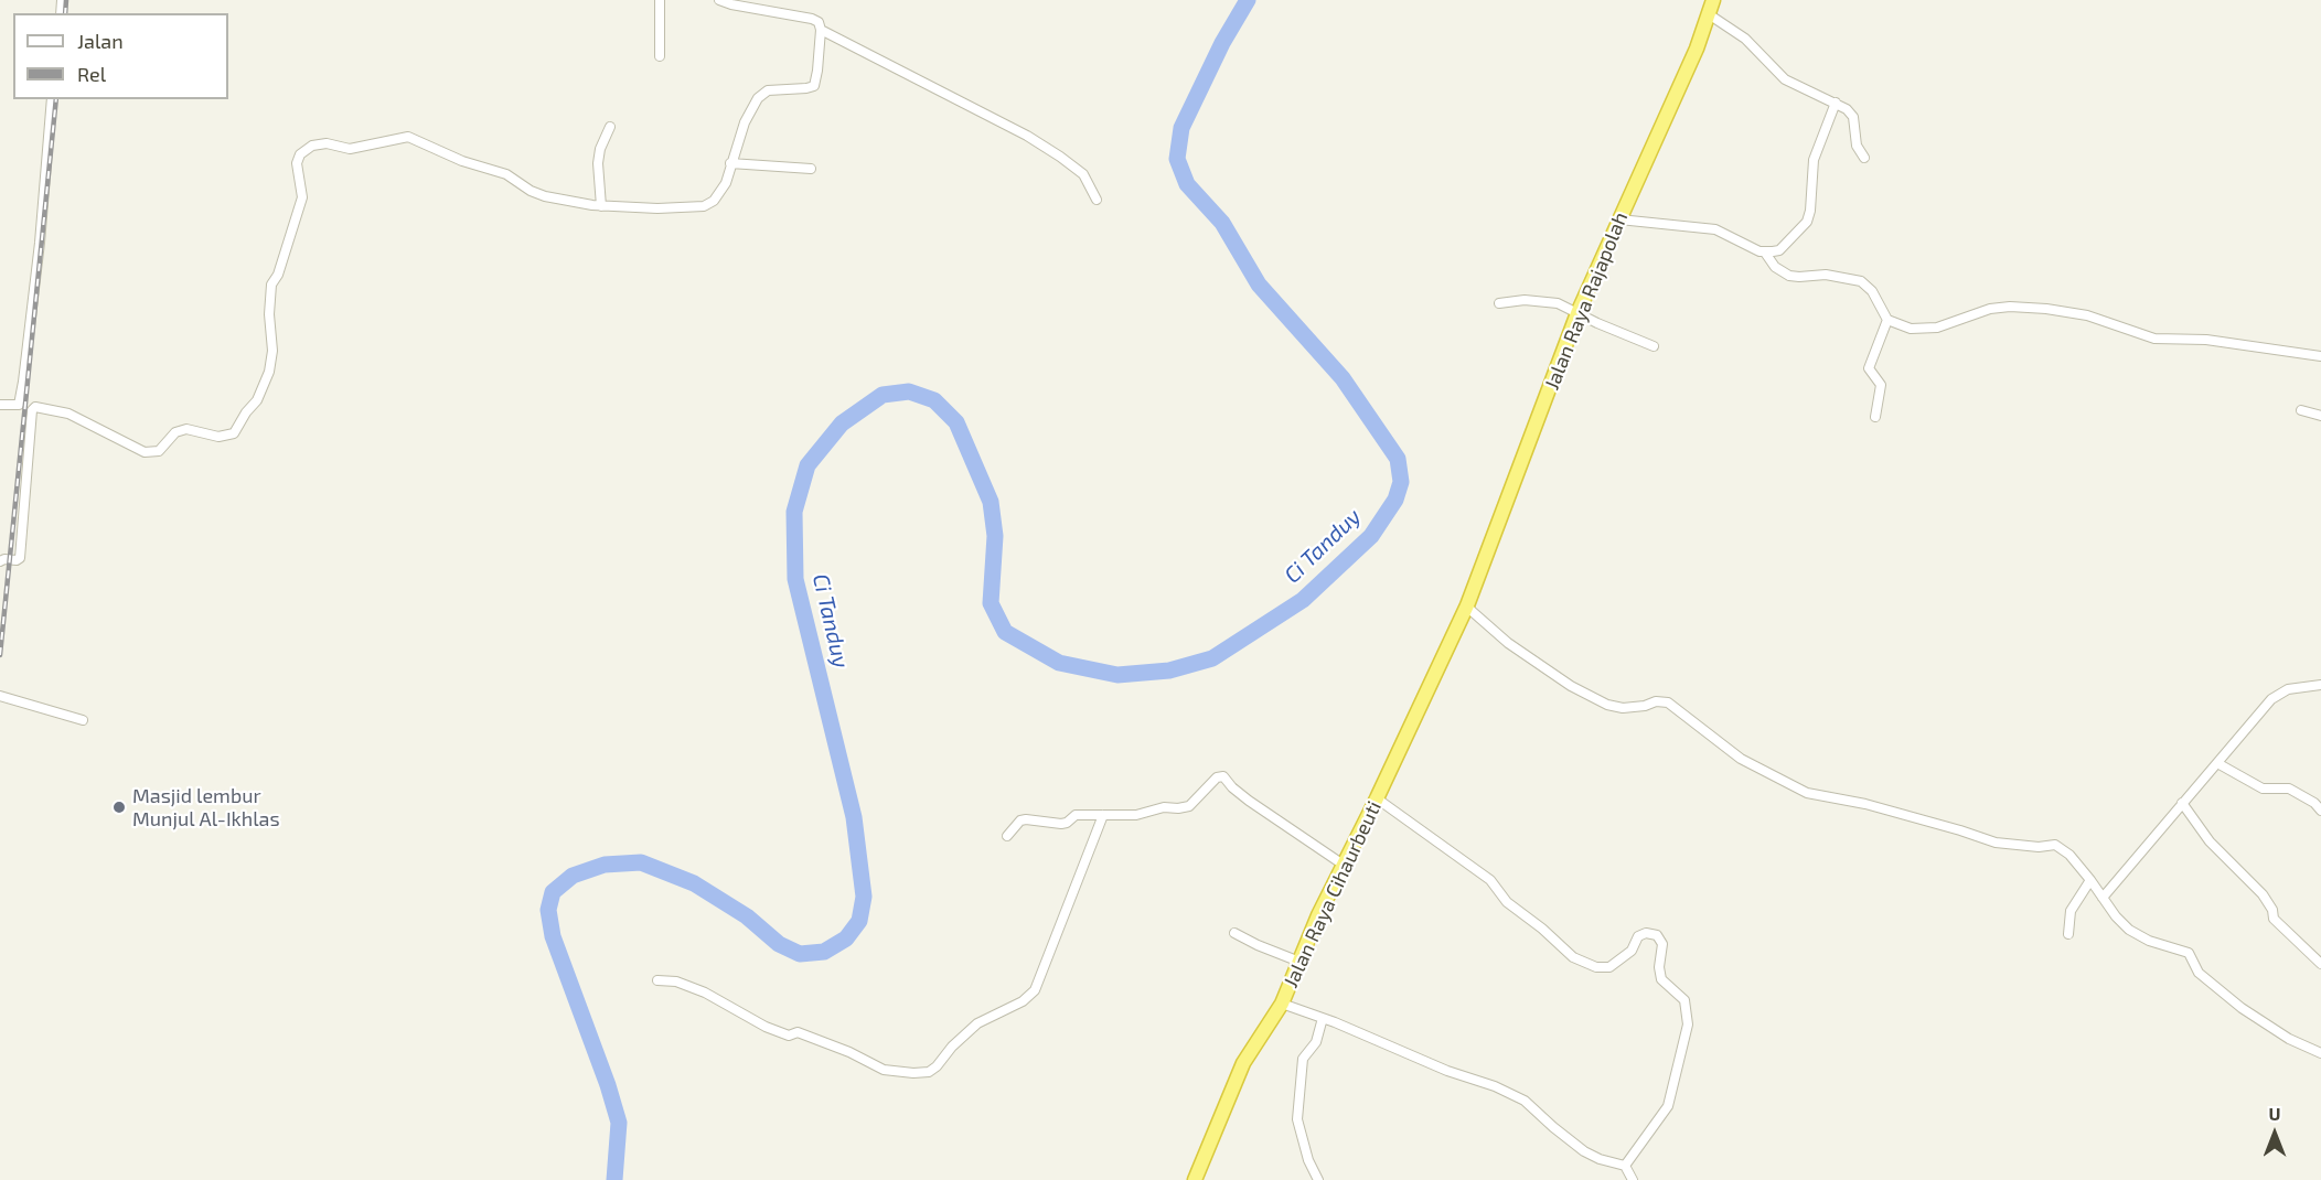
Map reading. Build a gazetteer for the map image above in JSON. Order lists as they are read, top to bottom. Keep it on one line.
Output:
{"streets":{"highway":["Jalan Raya Rajapolah","Jalan Raya Cihaurbeuti"]},"crossings":[["Jalan Raya Rajapolah","Jalan Raya Cihaurbeuti"]],"water":["Ci Tanduy"],"places":["Masjid lembur Munjul Al-Ikhlas"],"legend":["Jalan","Rel"],"north":"top"}
